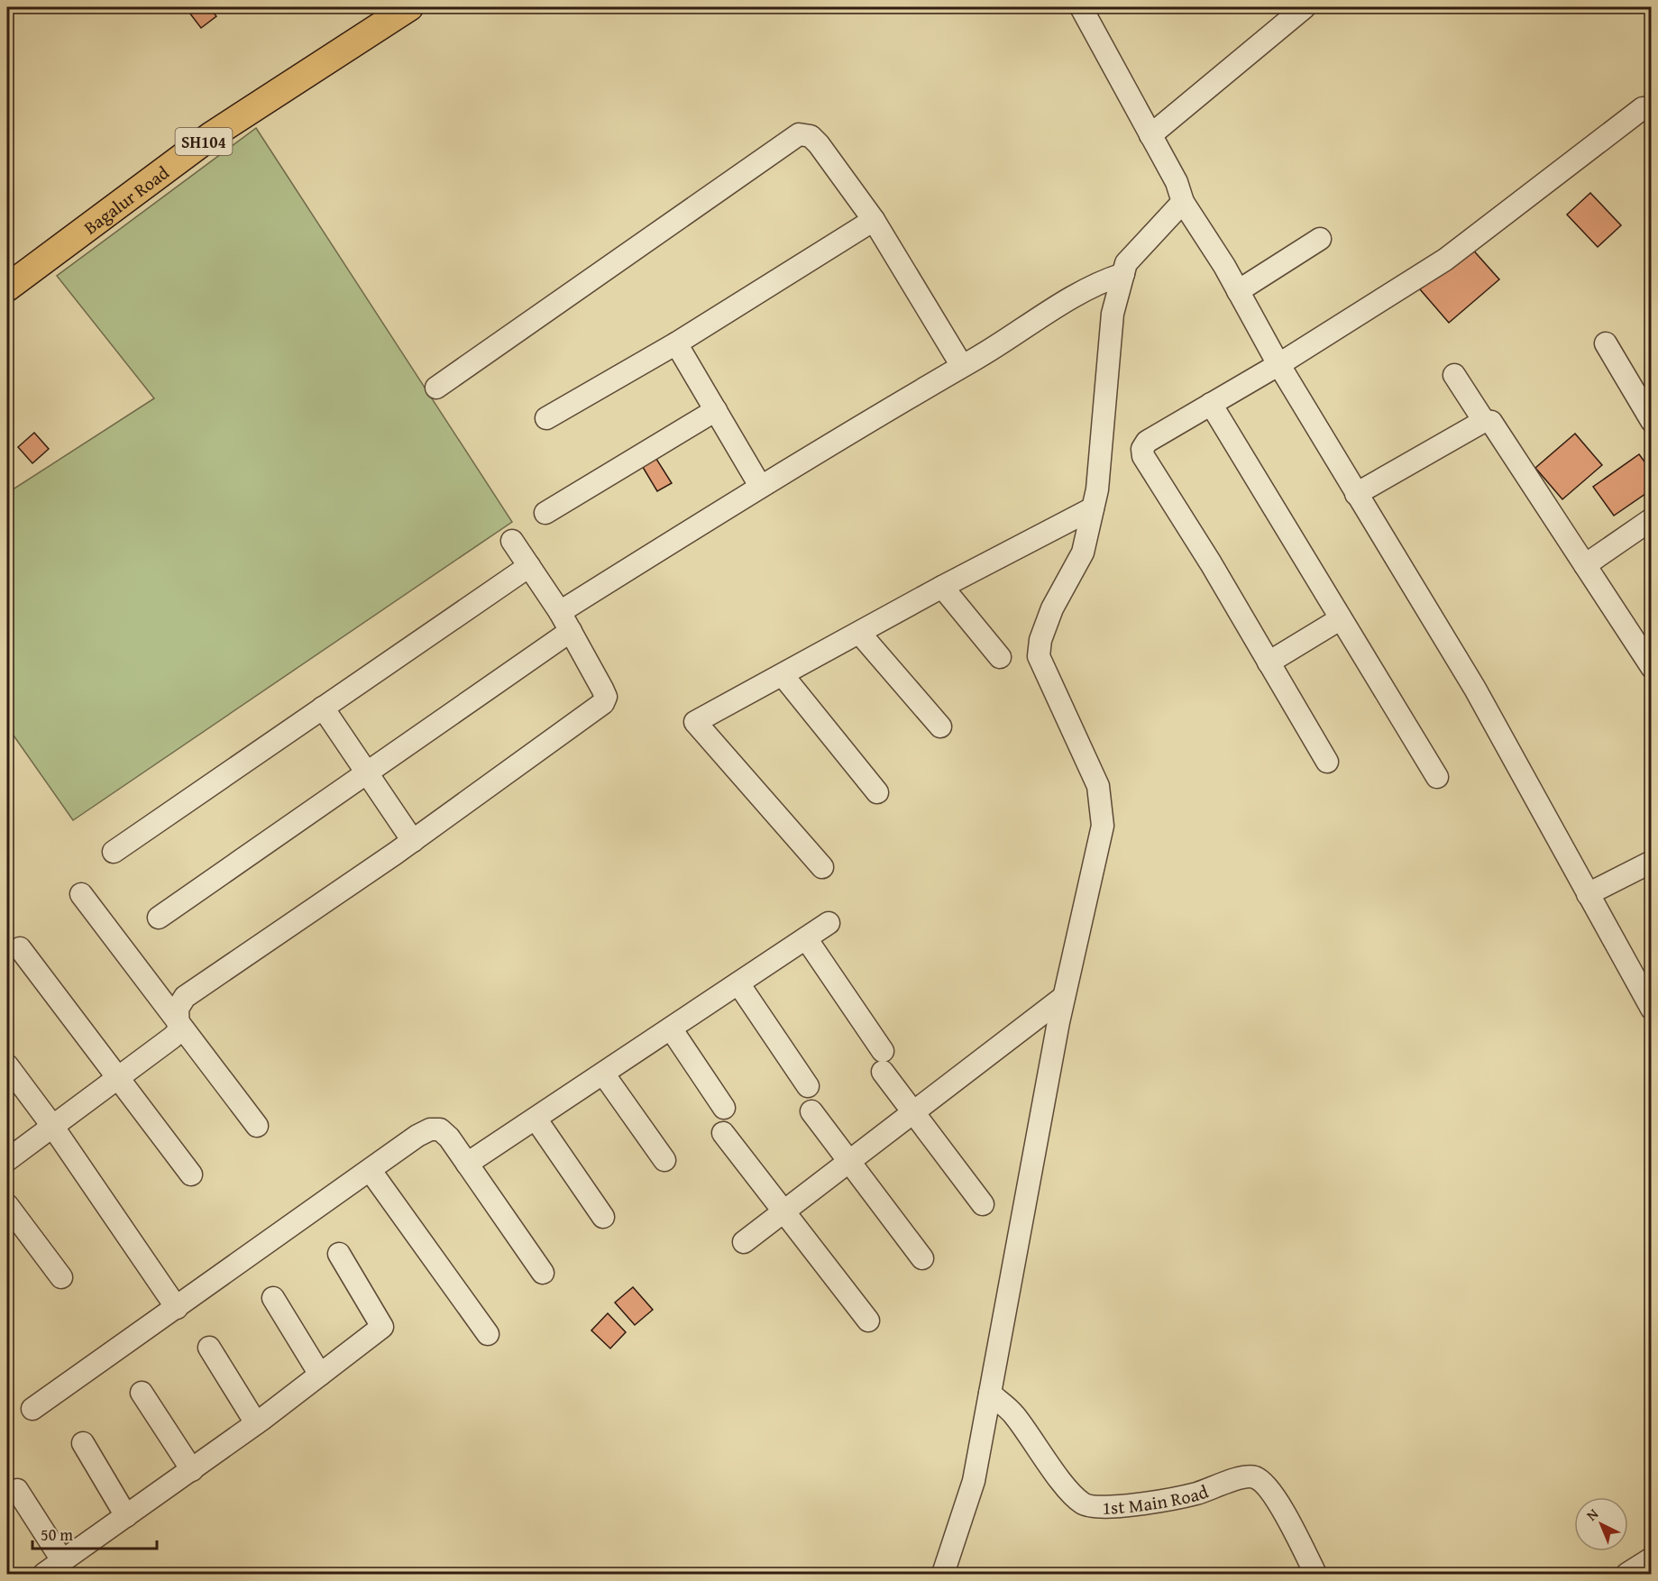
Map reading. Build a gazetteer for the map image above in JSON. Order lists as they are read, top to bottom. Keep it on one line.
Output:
{"streets":{"main road":["SH104","Bagalur Road"],"street":["1st Main Road"]},"scale_bar":"50 m","north":"top left"}
